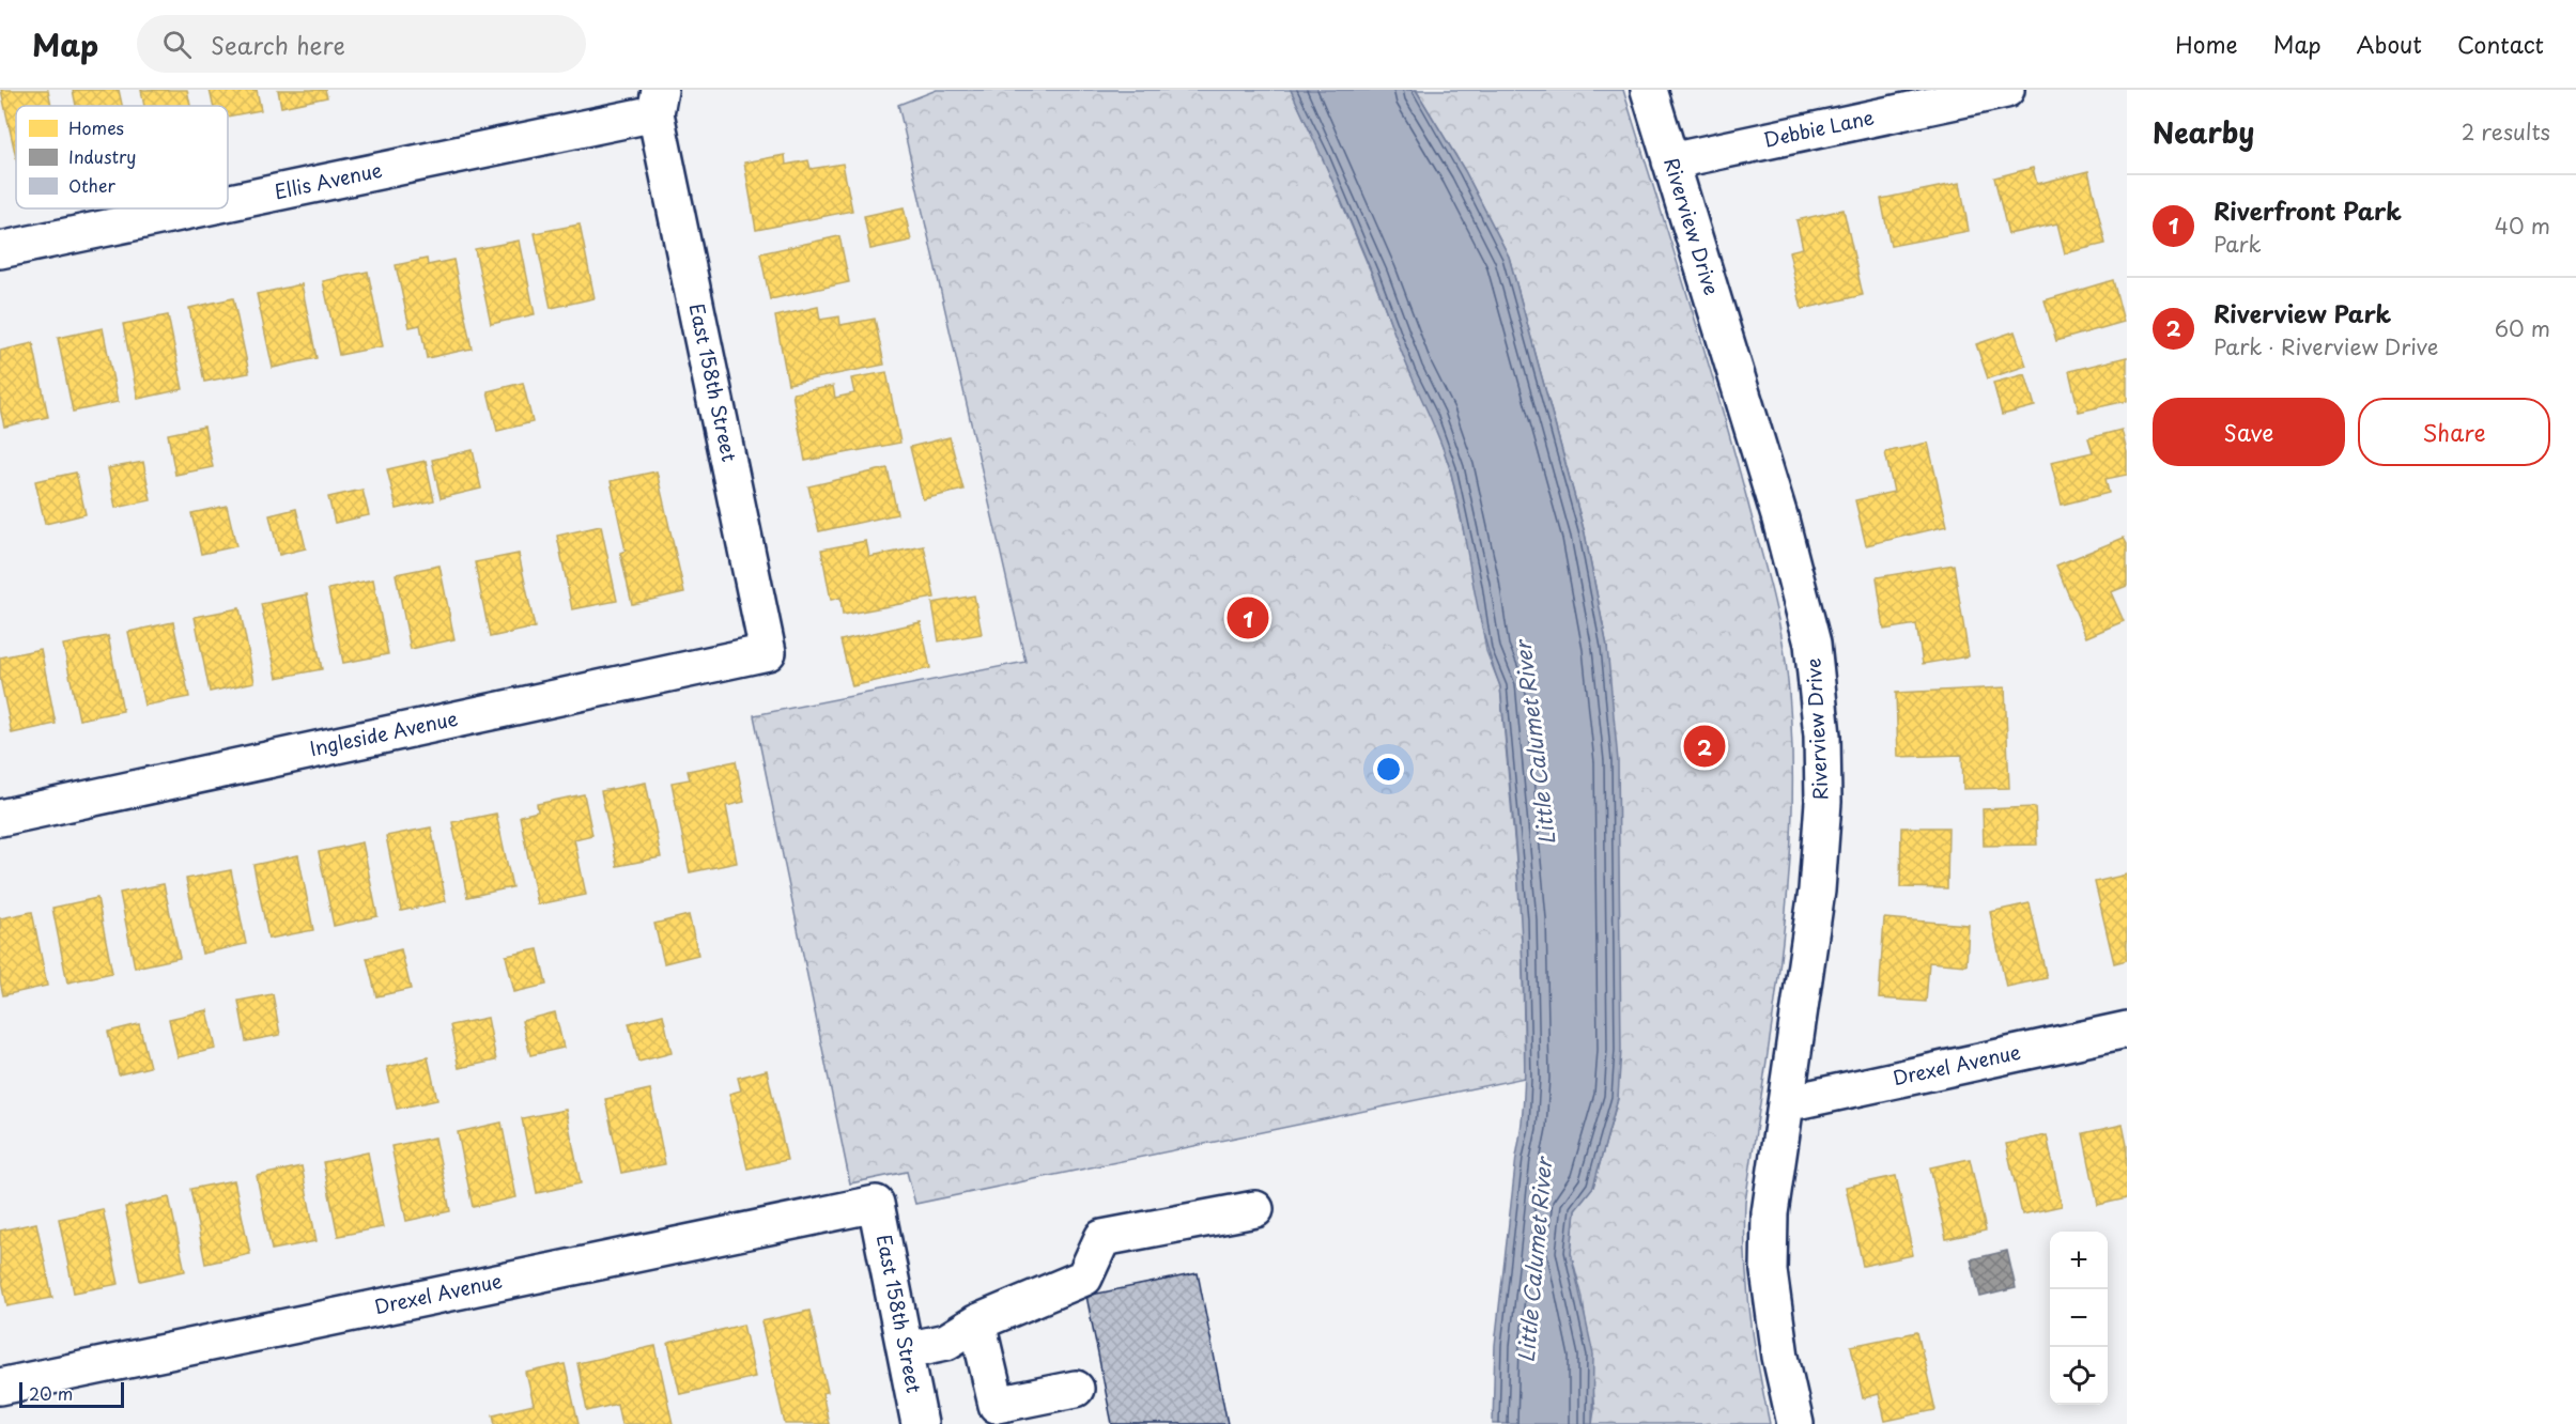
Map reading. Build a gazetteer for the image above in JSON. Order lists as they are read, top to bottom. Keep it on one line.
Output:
{"streets":{"street":["Debbie Lane","Ellis Avenue","Riverview Drive","East 158th Street","Ingleside Avenue","Drexel Avenue"]},"crossings":[["Debbie Lane","Riverview Drive"],["Ellis Avenue","East 158th Street"],["Riverview Drive","Drexel Avenue"],["East 158th Street","Ingleside Avenue"],["East 158th Street","Drexel Avenue"]],"water":["Little Calumet River"],"legend":["Homes","Industry","Other"],"scale_bar":"20 m","page":{"header":"Map","search":"Search here","nav":["Home","Map","About","Contact"],"heading":["Nearby","2 results"],"list":[{"mark":"1","name":"Riverfront Park","note":"Park","value":"40 m"},{"mark":"2","name":"Riverview Park","note":"Park · Riverview Drive","value":"60 m"}],"buttons":["Save","Share"],"pins":["1","2"],"map_buttons":["+","−"],"scale":"20 m"}}
